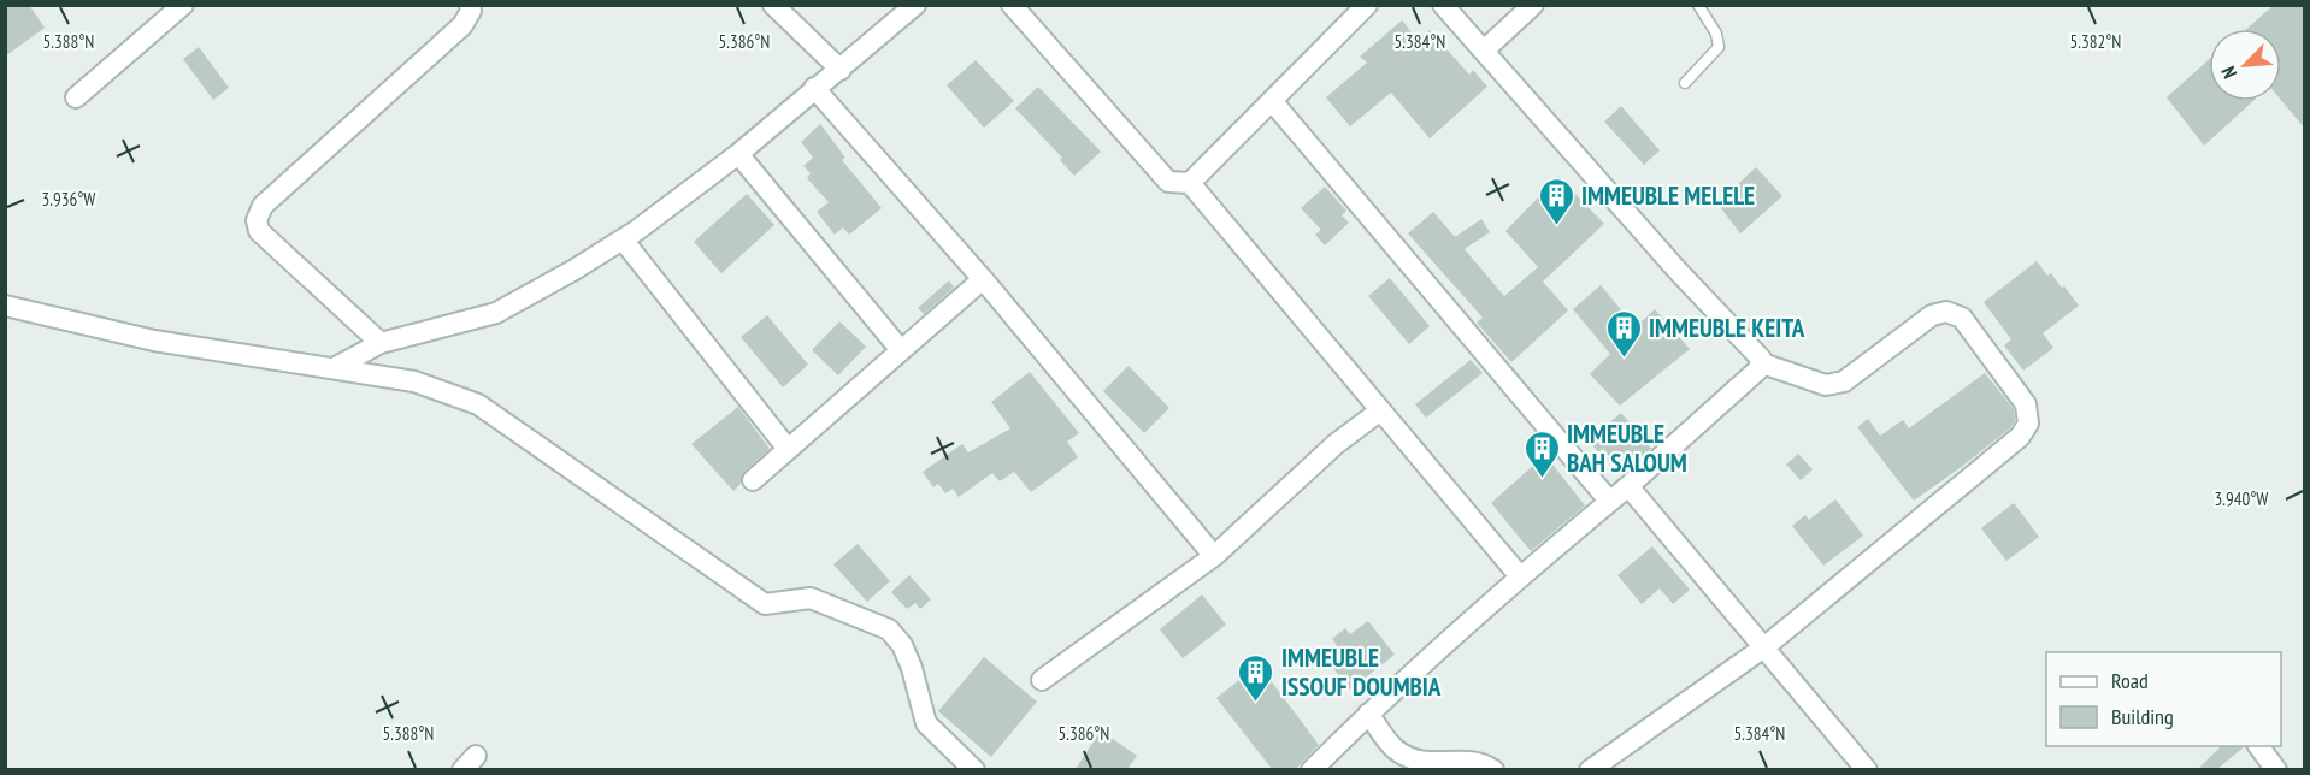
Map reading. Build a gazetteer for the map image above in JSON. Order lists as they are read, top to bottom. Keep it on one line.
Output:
{"places":{"building":["IMMEUBLE MELELE","IMMEUBLE KEITA","IMMEUBLE BAH SALOUM","IMMEUBLE ISSOUF DOUMBIA"]},"legend":["Road","Building"],"north":"bottom left","coordinates":["5.388°N","5.382°N","5.386°N","5.384°N","3.936°W","3.940°W"]}
